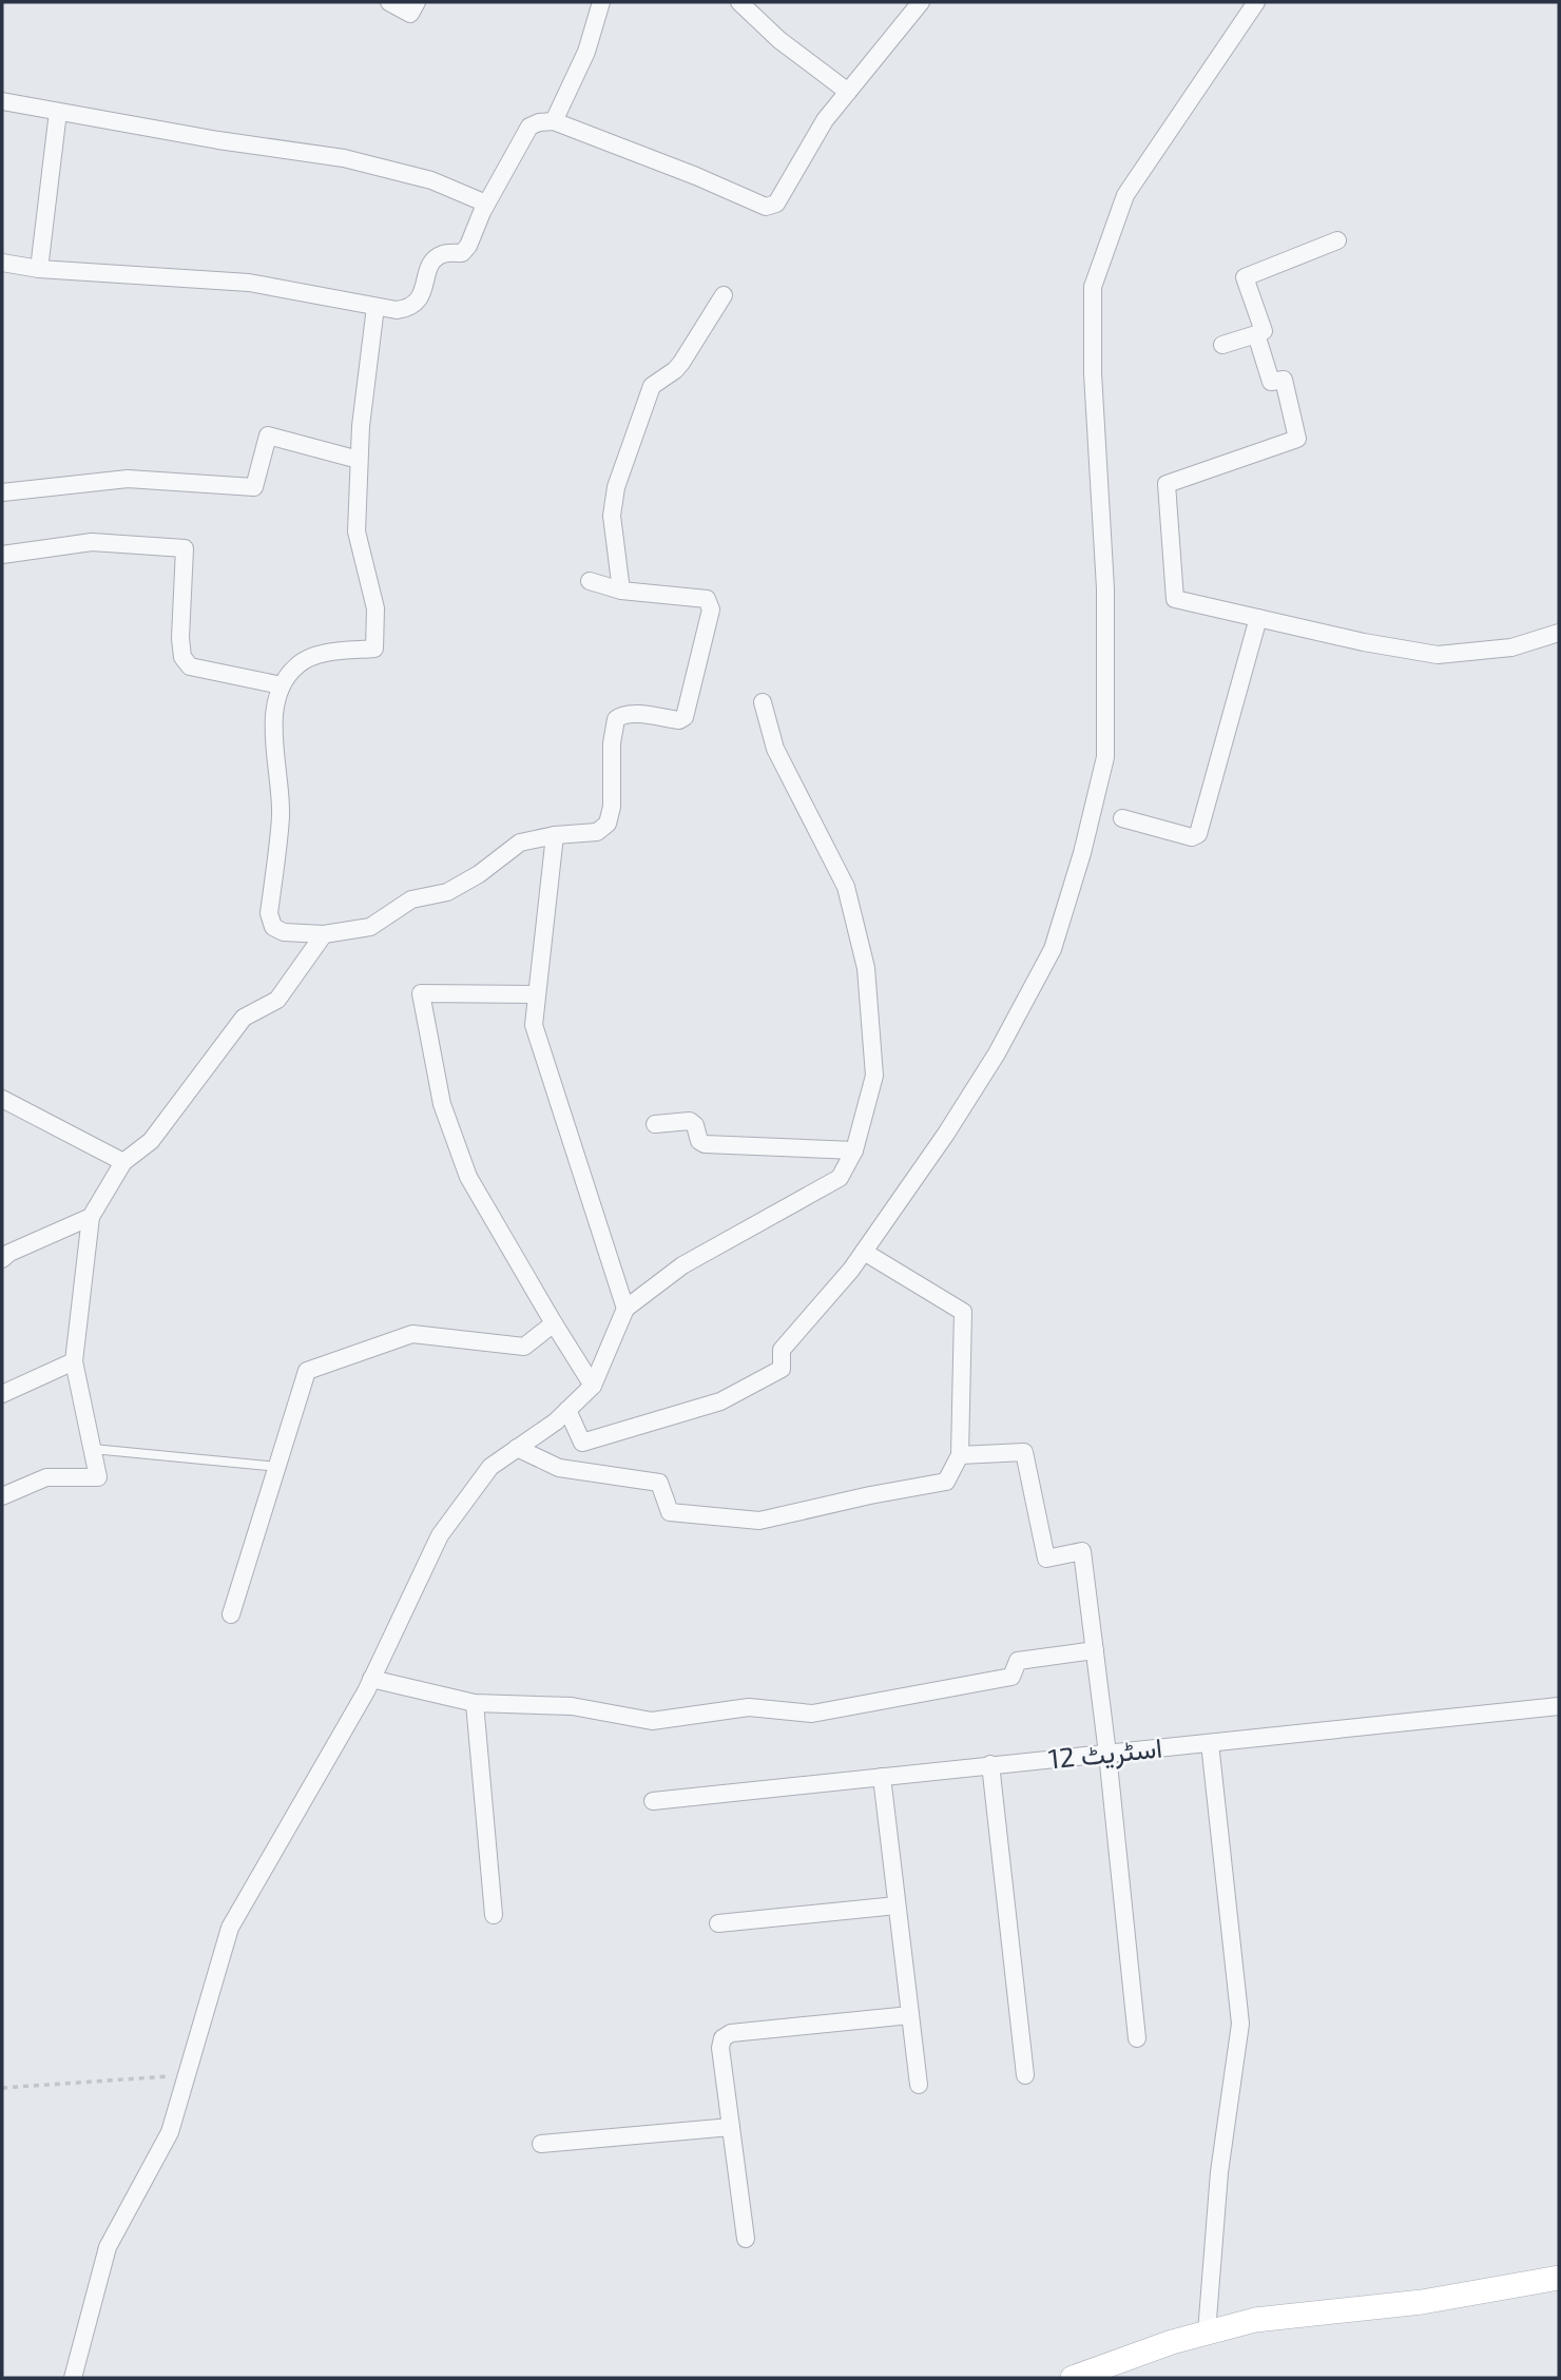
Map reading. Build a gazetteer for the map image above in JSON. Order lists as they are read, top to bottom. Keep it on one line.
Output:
{"streets":{"street":["اسٹریٹ 12"]}}
